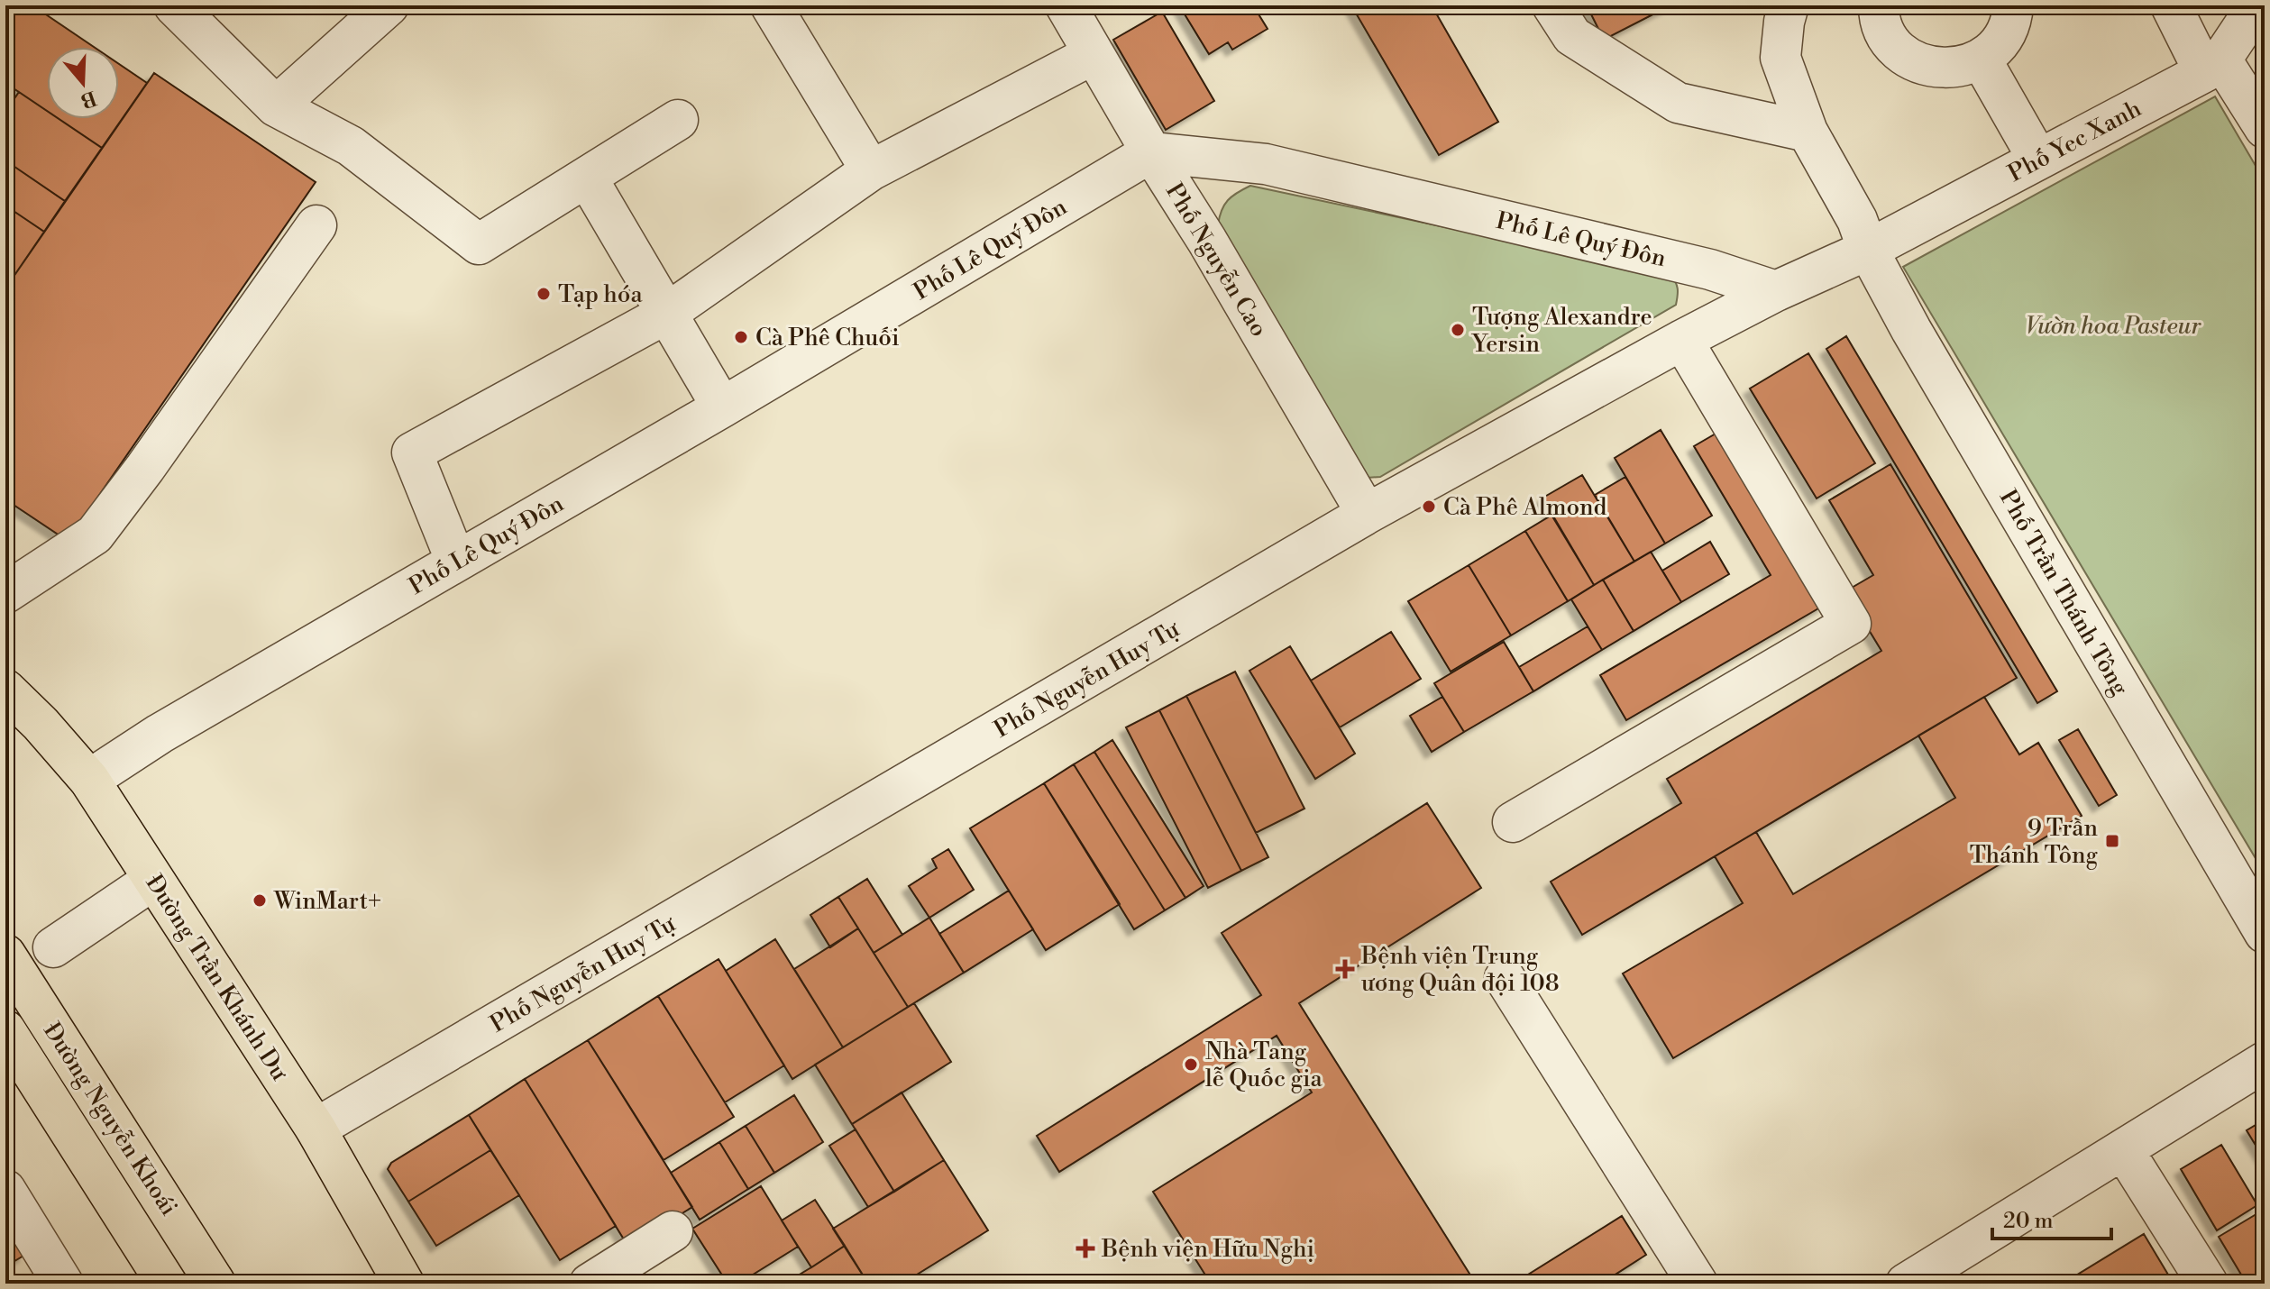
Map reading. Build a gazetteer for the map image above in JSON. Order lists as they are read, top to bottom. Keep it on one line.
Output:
{"streets":{"main road":["Đường Trần Khánh Dư","Đường Nguyễn Khoái"],"street":["Phố Yec Xanh","Phố Lê Quý Đôn","Phố Nguyễn Cao","Phố Trần Thánh Tông","Phố Nguyễn Huy Tự"]},"crossings":[["Phố Yec Xanh","Phố Trần Thánh Tông"],["Phố Yec Xanh","Phố Nguyễn Huy Tự"],["Phố Lê Quý Đôn","Phố Nguyễn Cao"],["Phố Lê Quý Đôn","Phố Nguyễn Huy Tự"],["Phố Lê Quý Đôn","Đường Trần Khánh Dư"],["Phố Nguyễn Cao","Phố Nguyễn Huy Tự"],["Phố Trần Thánh Tông","Phố Nguyễn Huy Tự"],["Phố Nguyễn Huy Tự","Đường Trần Khánh Dư"]],"parks":["Vườn hoa Pasteur"],"places":{"other":["Tạp hóa","Tượng Alexandre Yersin","Cà Phê Chuối","Cà Phê Almond","WinMart+","Nhà Tang lễ Quốc gia"],"transit":["9 Trần Thánh Tông"],"health":["Bệnh viện Trung ương Quân đội 108","Bệnh viện Hữu Nghị"]},"scale_bar":"20 m","north":"bottom"}
